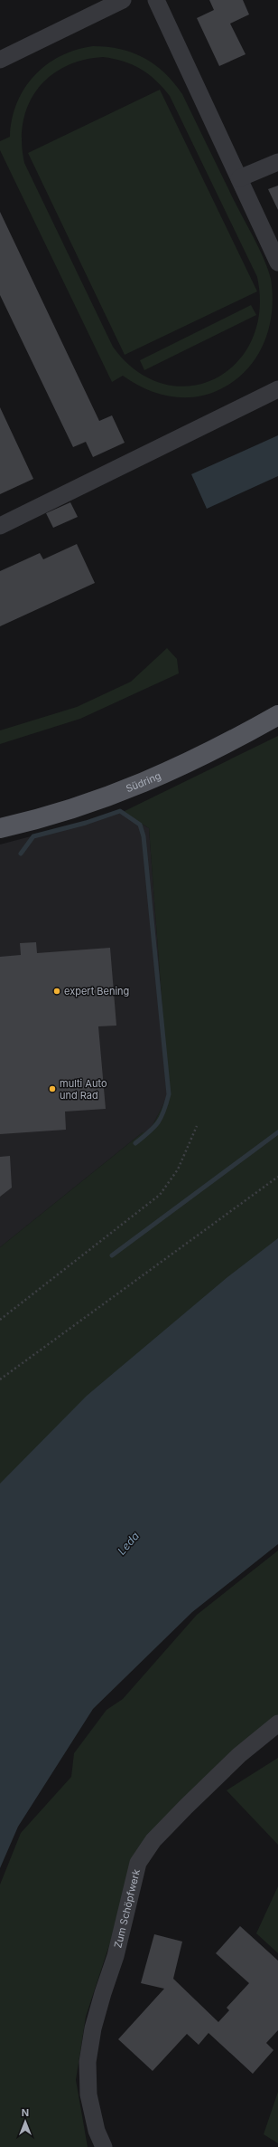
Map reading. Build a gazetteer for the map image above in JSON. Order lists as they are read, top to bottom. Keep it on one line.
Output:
{"streets":{"main road":["Südring"],"street":["Zum Schöpfwerk"]},"water":["Leda"],"places":["expert Bening","multi Auto und Rad"],"north":"top"}
